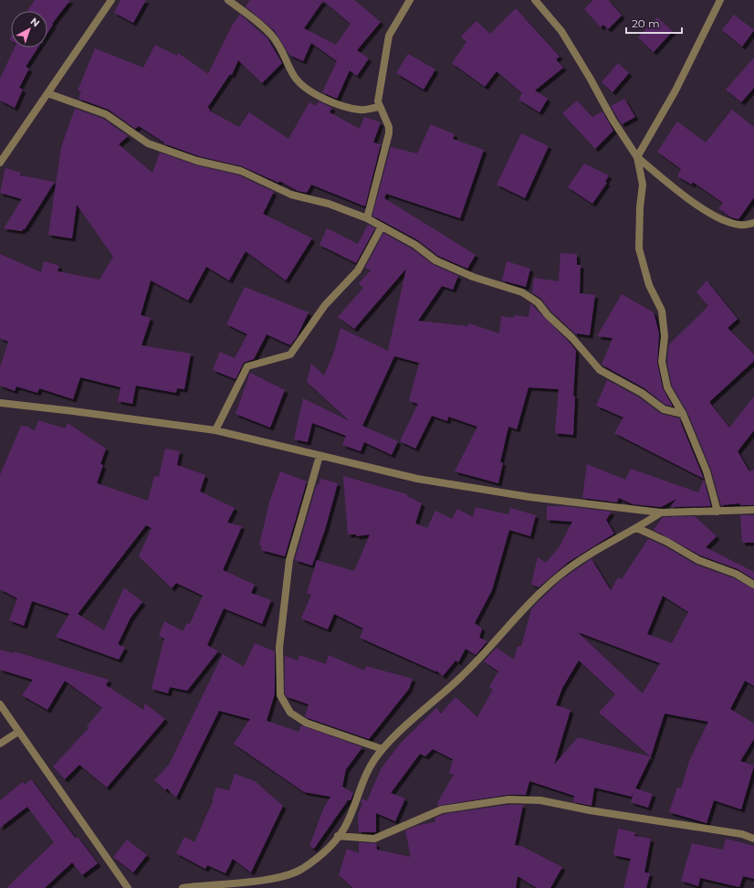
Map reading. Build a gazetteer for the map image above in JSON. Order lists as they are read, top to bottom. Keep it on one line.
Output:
{"scale_bar":"20 m","north":"top right"}
